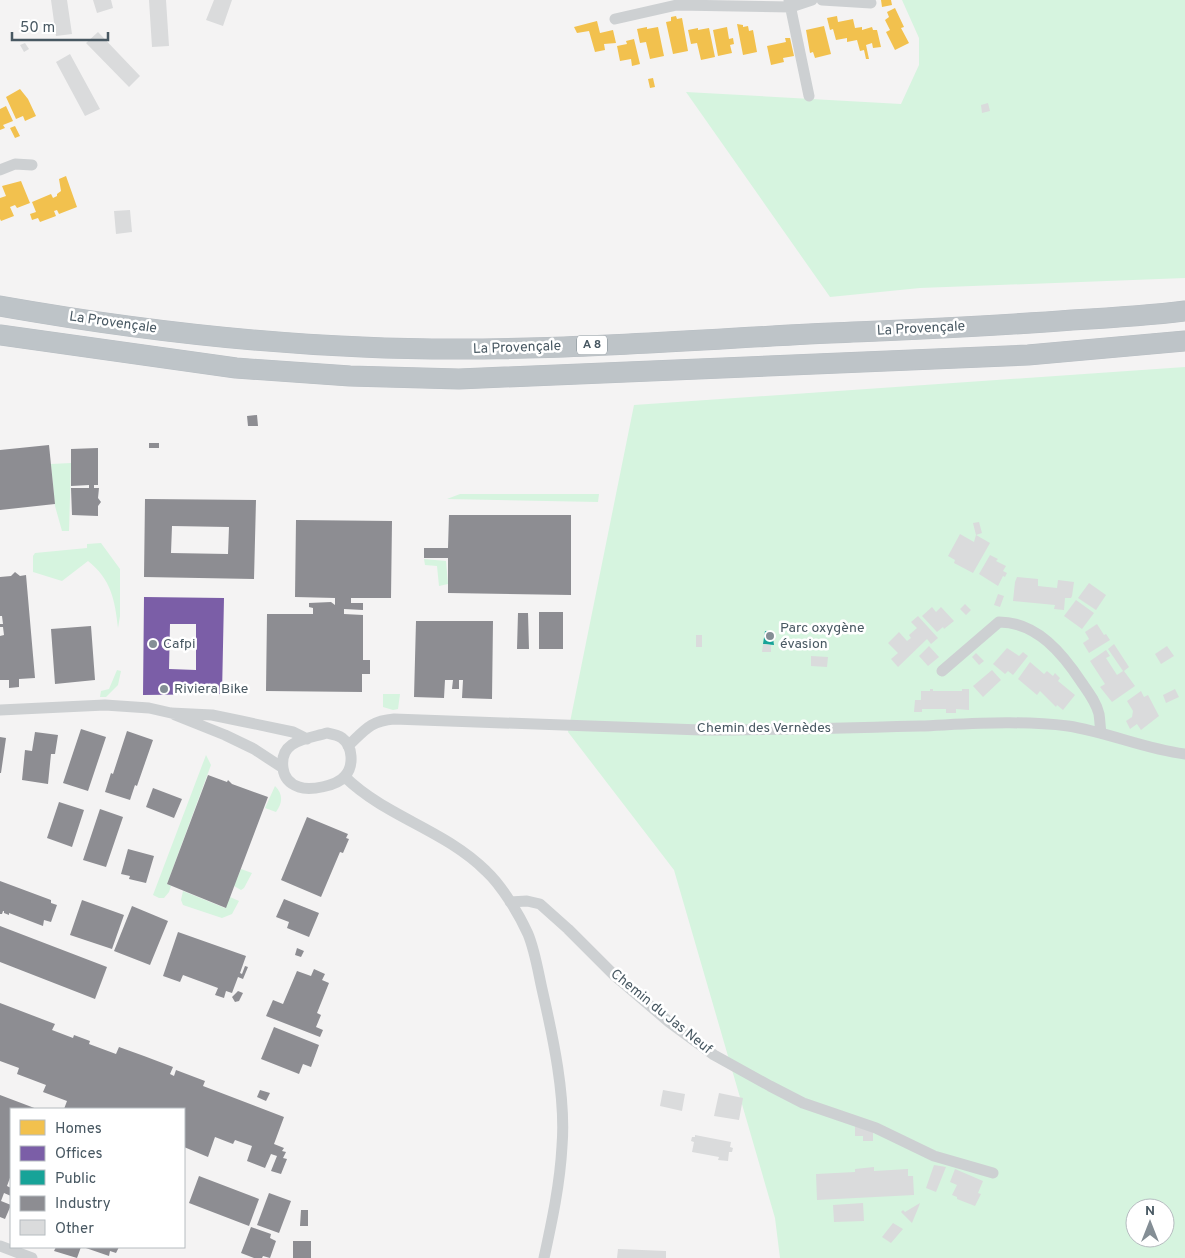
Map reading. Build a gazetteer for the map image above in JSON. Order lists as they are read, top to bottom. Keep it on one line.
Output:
{"streets":{"highway":["La Provençale","A 8"],"street":["Chemin des Vernèdes","Chemin du Jas Neuf"]},"places":["Parc oxygène évasion","Cafpi","Riviera Bike"],"legend":["Homes","Offices","Public","Industry","Other"],"scale_bar":"50 m","north":"top"}
